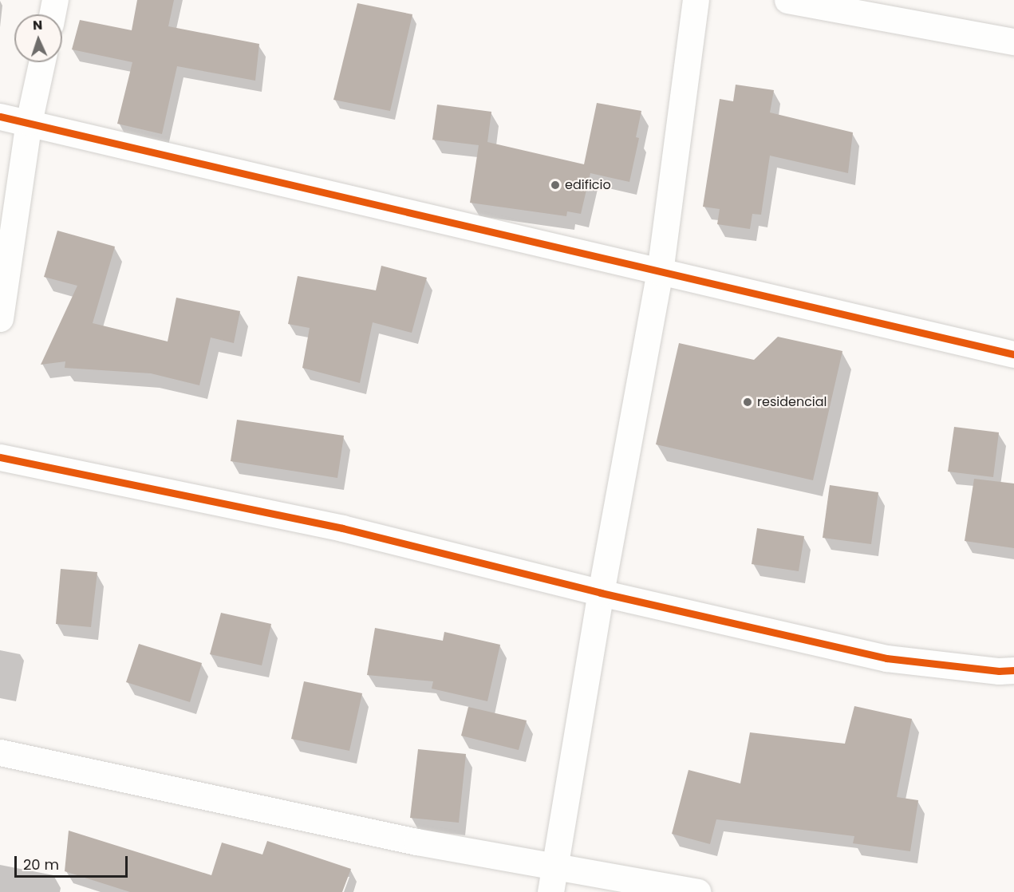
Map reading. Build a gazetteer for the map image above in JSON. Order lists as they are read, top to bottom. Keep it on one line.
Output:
{"places":["edificio","residencial"],"scale_bar":"20 m","north":"top"}
